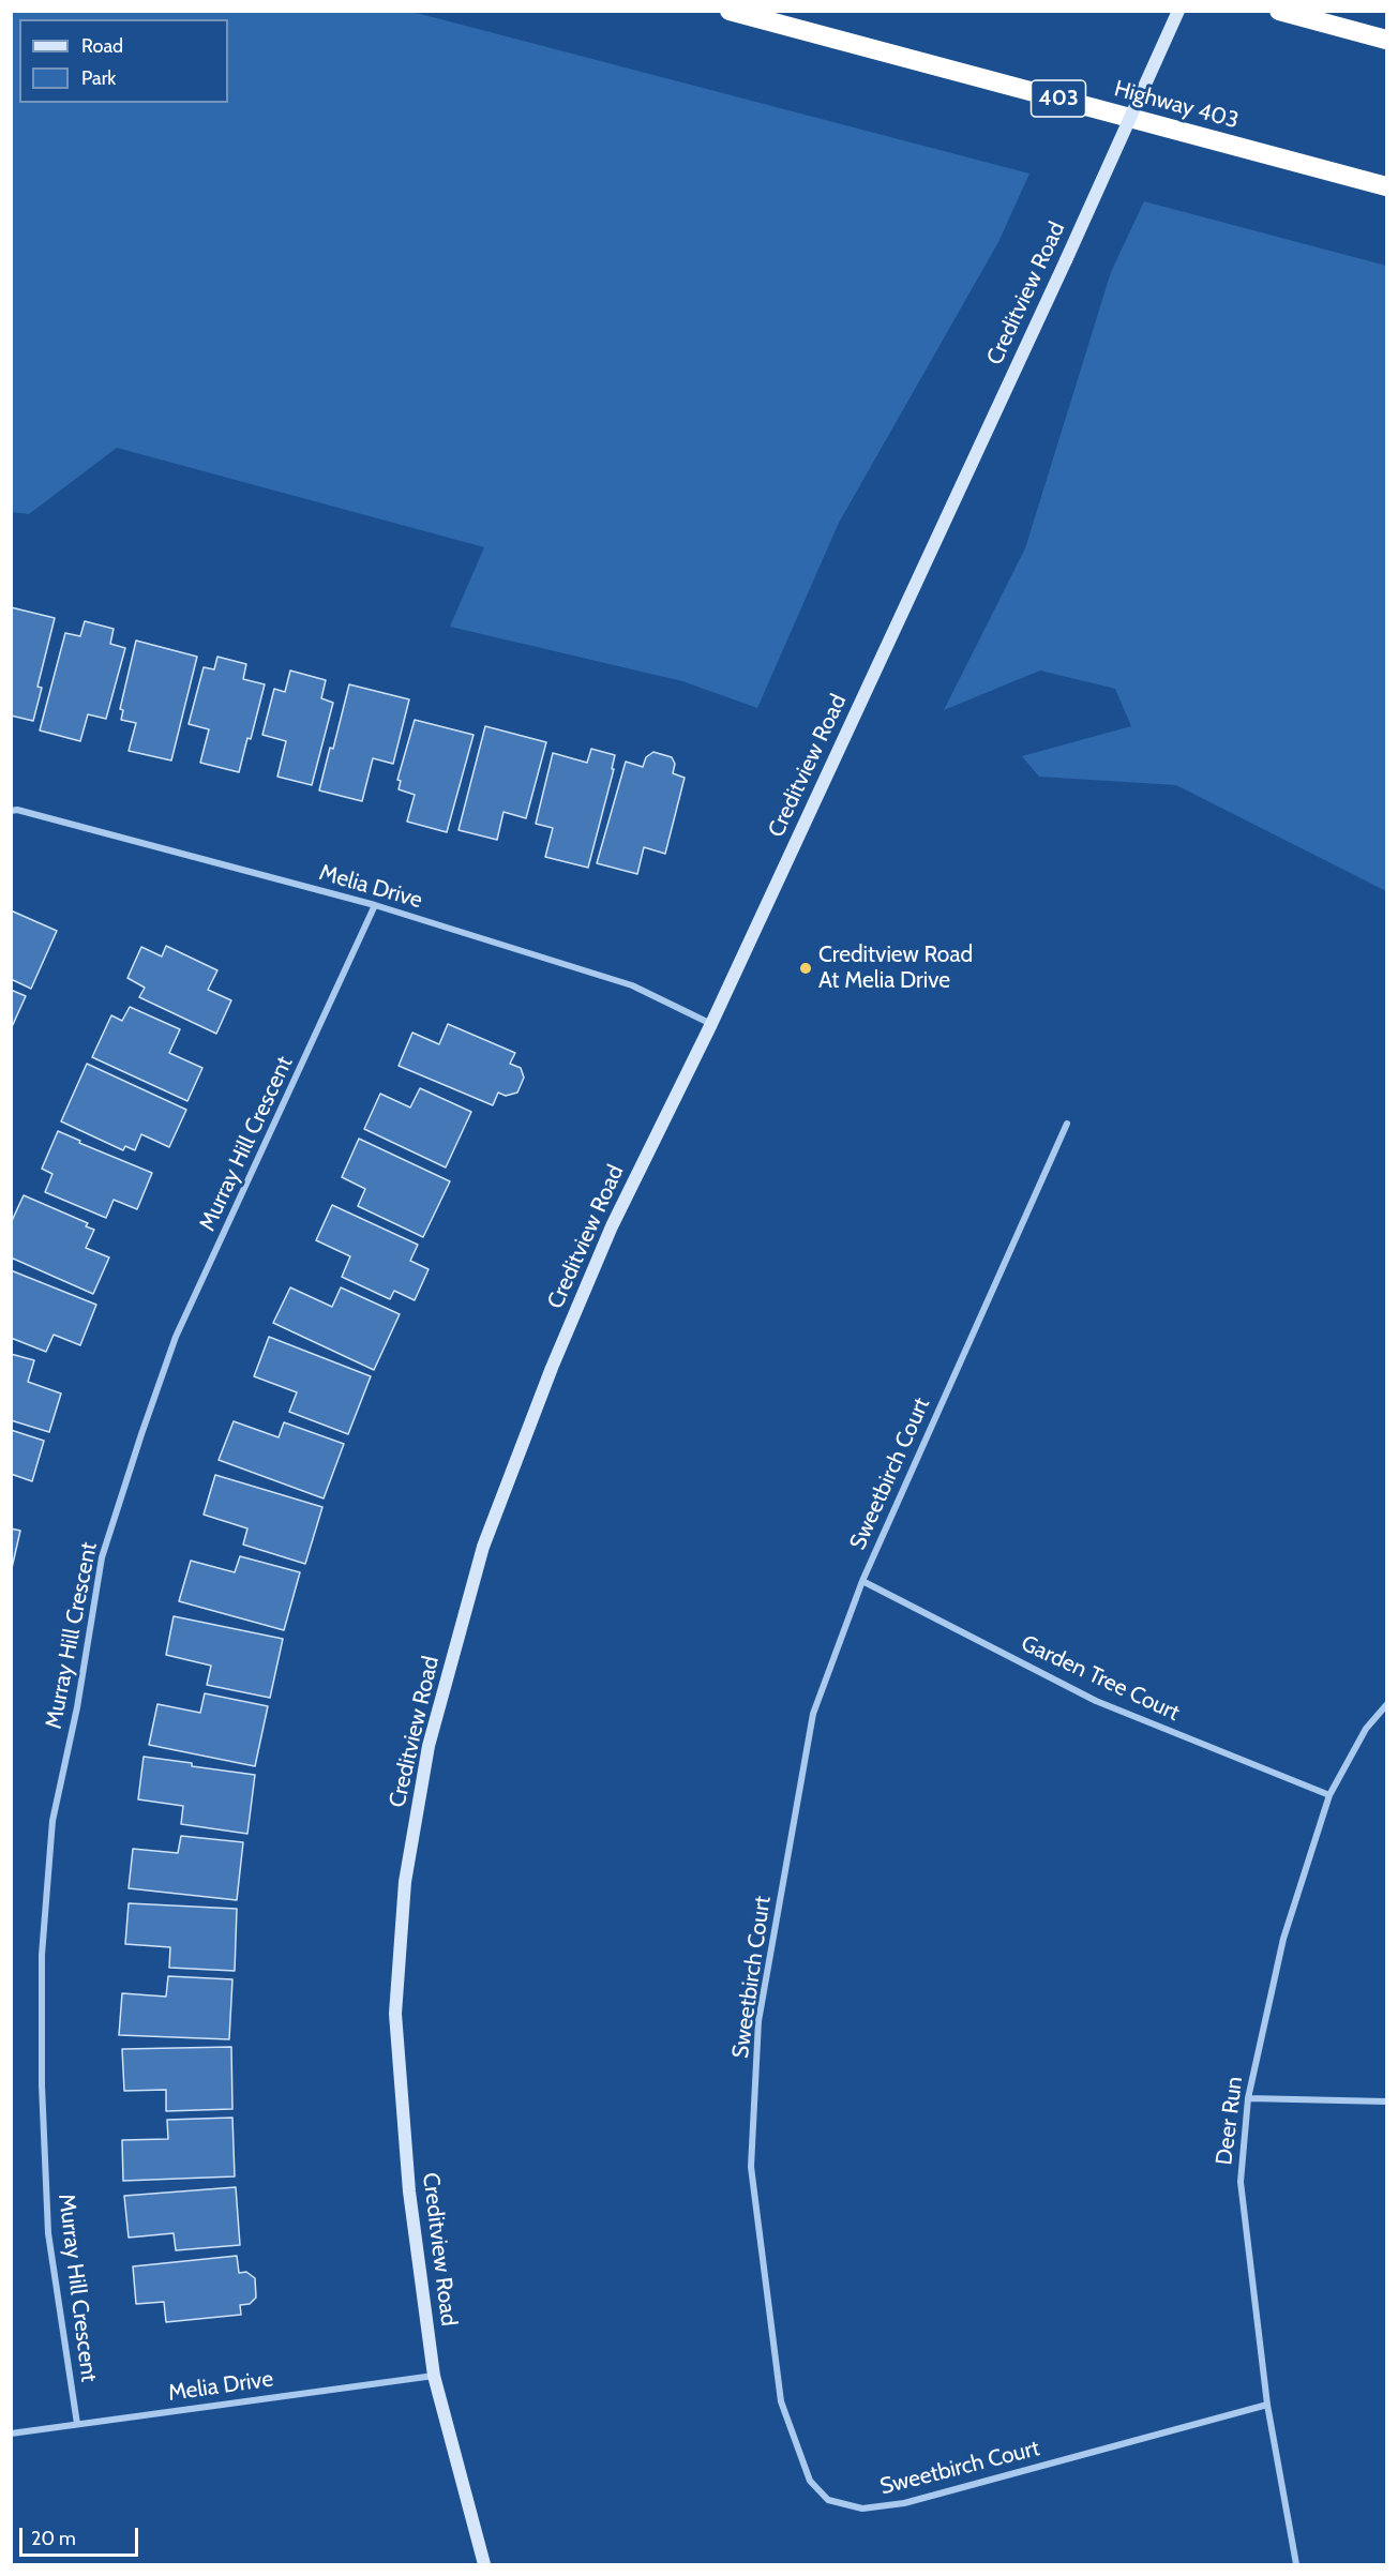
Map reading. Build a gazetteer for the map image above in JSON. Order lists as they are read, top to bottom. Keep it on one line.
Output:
{"streets":{"highway":["403","Highway 403"],"main road":["Creditview Road"],"street":["Melia Drive","Murray Hill Crescent","Sweetbirch Court","Garden Tree Court","Deer Run"]},"crossings":[["Creditview Road","Melia Drive"],["Melia Drive","Murray Hill Crescent"],["Sweetbirch Court","Garden Tree Court"],["Sweetbirch Court","Deer Run"],["Garden Tree Court","Deer Run"]],"places":["Creditview Road At Melia Drive"],"legend":["Road","Park"],"scale_bar":"20 m"}
